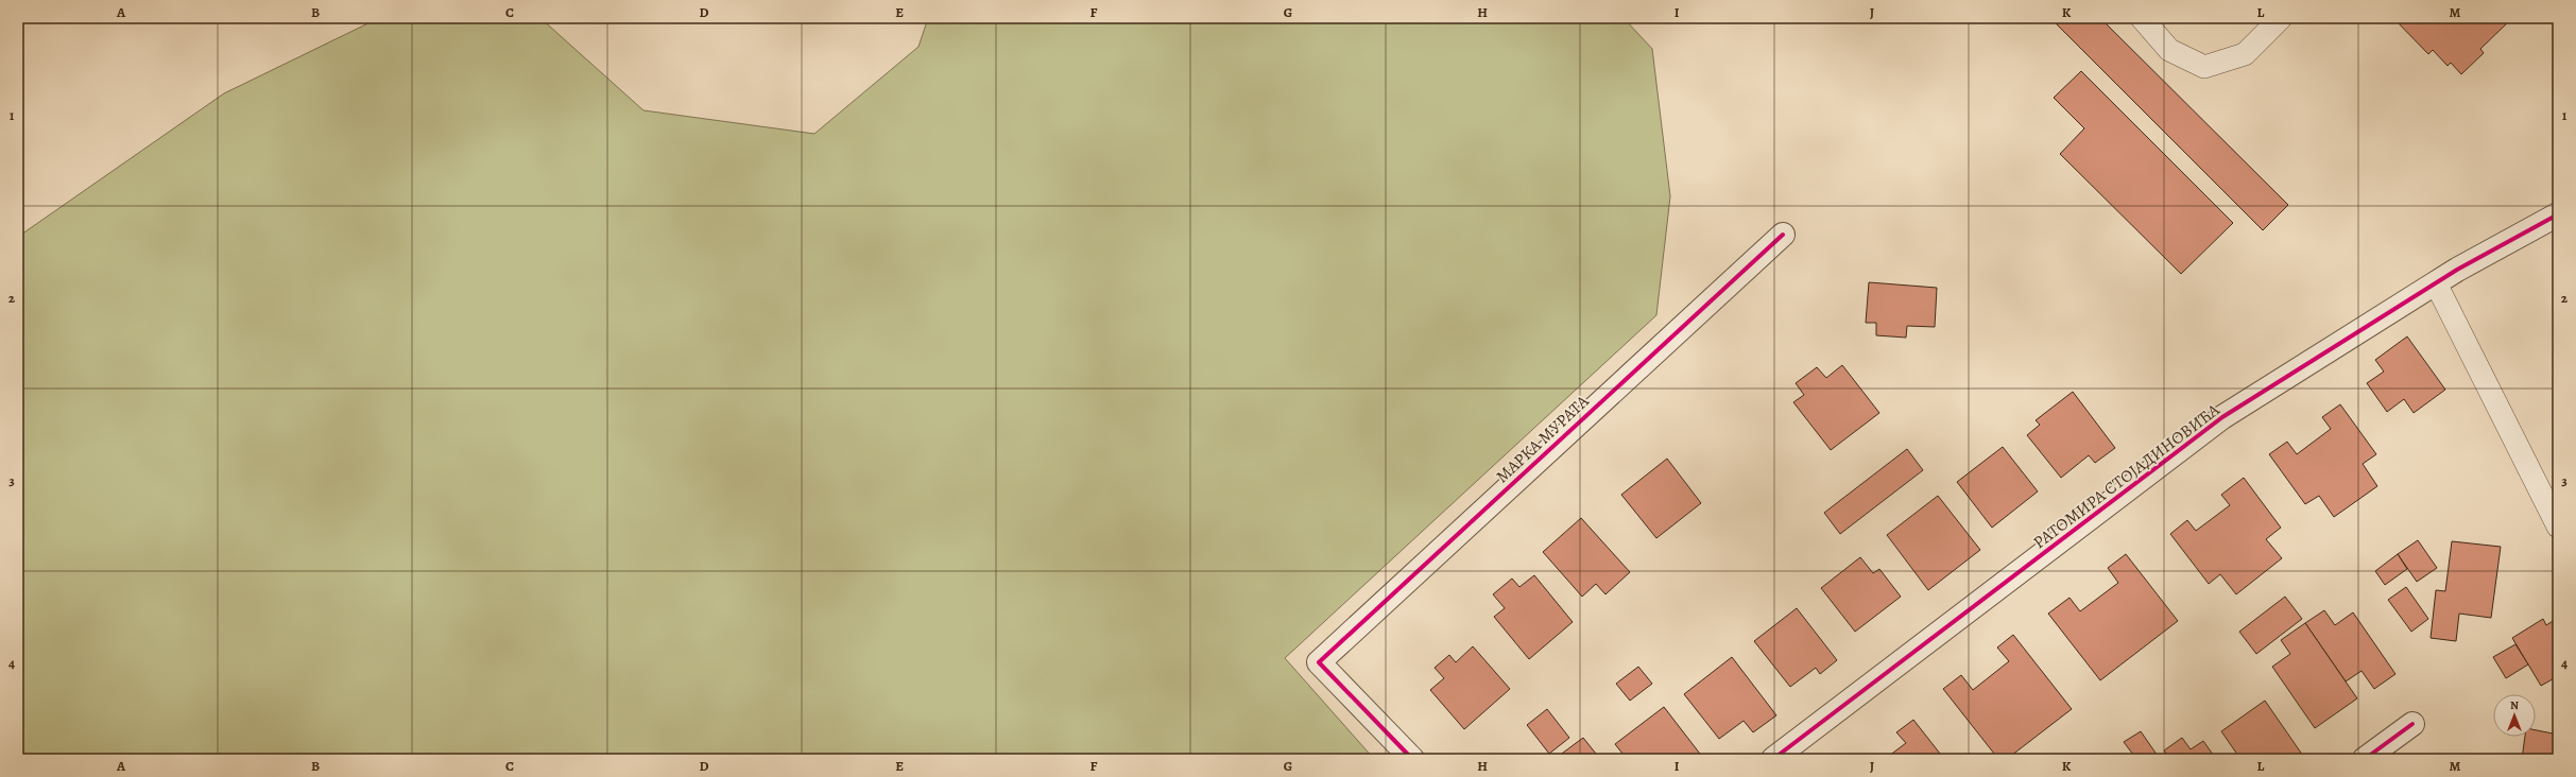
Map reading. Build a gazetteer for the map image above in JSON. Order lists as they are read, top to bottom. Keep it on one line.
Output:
{"streets":{"street":["МАРКА МУРАТА","РАТОМИРА СТОЈАДИНОВИЋА"]},"north":"top","grid":{"columns":["A","B","C","D","E","F","G","H","I","J","K","L","M"],"rows":["1","2","3","4"]}}
